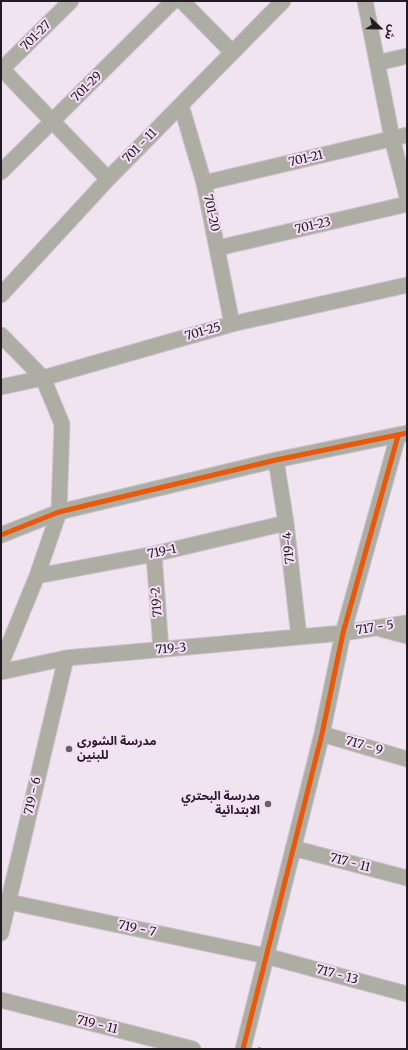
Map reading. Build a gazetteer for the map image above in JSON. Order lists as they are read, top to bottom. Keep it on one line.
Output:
{"streets":{"street":["701-27","701-29","701 - 11","701-21","701-20","701-23","701-25","719-4","719-1","719-2","717 - 5","719-3","717 - 9","719 - 6","717 - 11","719 - 7","717 - 13","719 - 11"]},"crossings":[["701 - 11","701-20"],["701-21","701-20"],["701-20","701-23"],["701-20","701-25"],["719-4","719-1"],["719-4","719-3"],["719-1","719-2"],["719-2","719-3"],["717 - 5","719-3"],["719-3","719 - 6"],["719 - 6","719 - 7"],["719 - 7","717 - 13"]],"places":["مدرسة الشورى للبنين","مدرسة البحتري الابتدائية"],"north":"right"}
